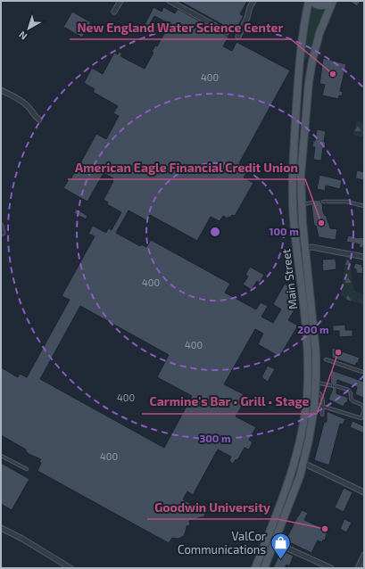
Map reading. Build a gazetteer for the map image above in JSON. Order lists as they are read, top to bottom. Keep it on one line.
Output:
{"streets":{"main road":["Main Street"]},"places":{"other":["New England Water Science Center","American Eagle Financial Credit Union","Carmine's Bar • Grill • Stage","Goodwin University"],"shop":["ValCor Communications"]},"house_numbers":["400","400","400","400","400"],"north":"bottom left","rings":["100 m","200 m","300 m"]}
